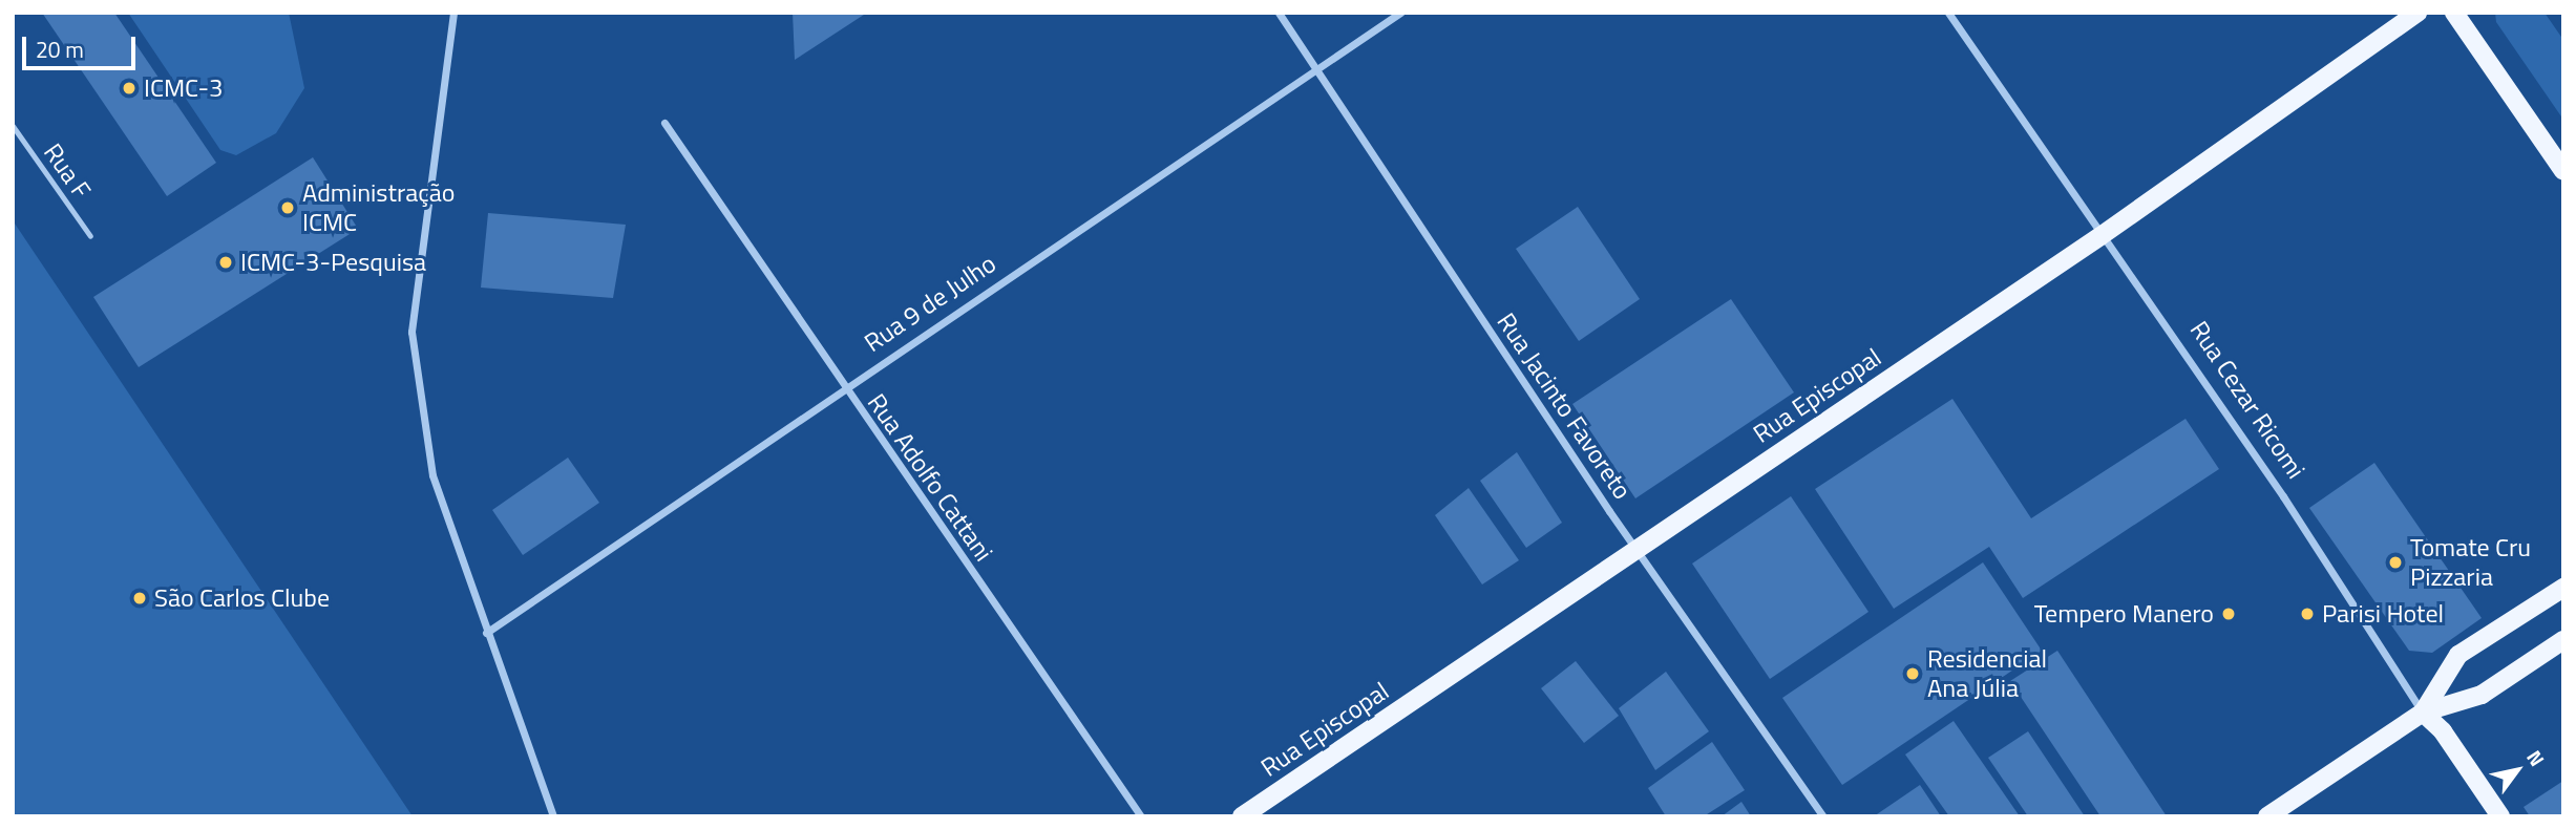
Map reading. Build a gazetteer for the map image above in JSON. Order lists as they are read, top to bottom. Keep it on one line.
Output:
{"streets":{"main road":["Rua Episcopal","Rua Cezar Ricomi"],"street":["Rua 9 de Julho","Rua Jacinto Favoreto","Rua Adolfo Cattani"],"lane":["Rua F"]},"crossings":[["Rua 9 de Julho","Rua Jacinto Favoreto"],["Rua 9 de Julho","Rua Adolfo Cattani"],["Rua Episcopal","Rua Cezar Ricomi"],["Rua Episcopal","Rua Jacinto Favoreto"]],"places":["ICMC-3","Administração ICMC","ICMC-3-Pesquisa","Tomate Cru Pizzaria","São Carlos Clube","Tempero Manero","Parisi Hotel","Residencial Ana Júlia"],"scale_bar":"20 m","north":"top right"}
